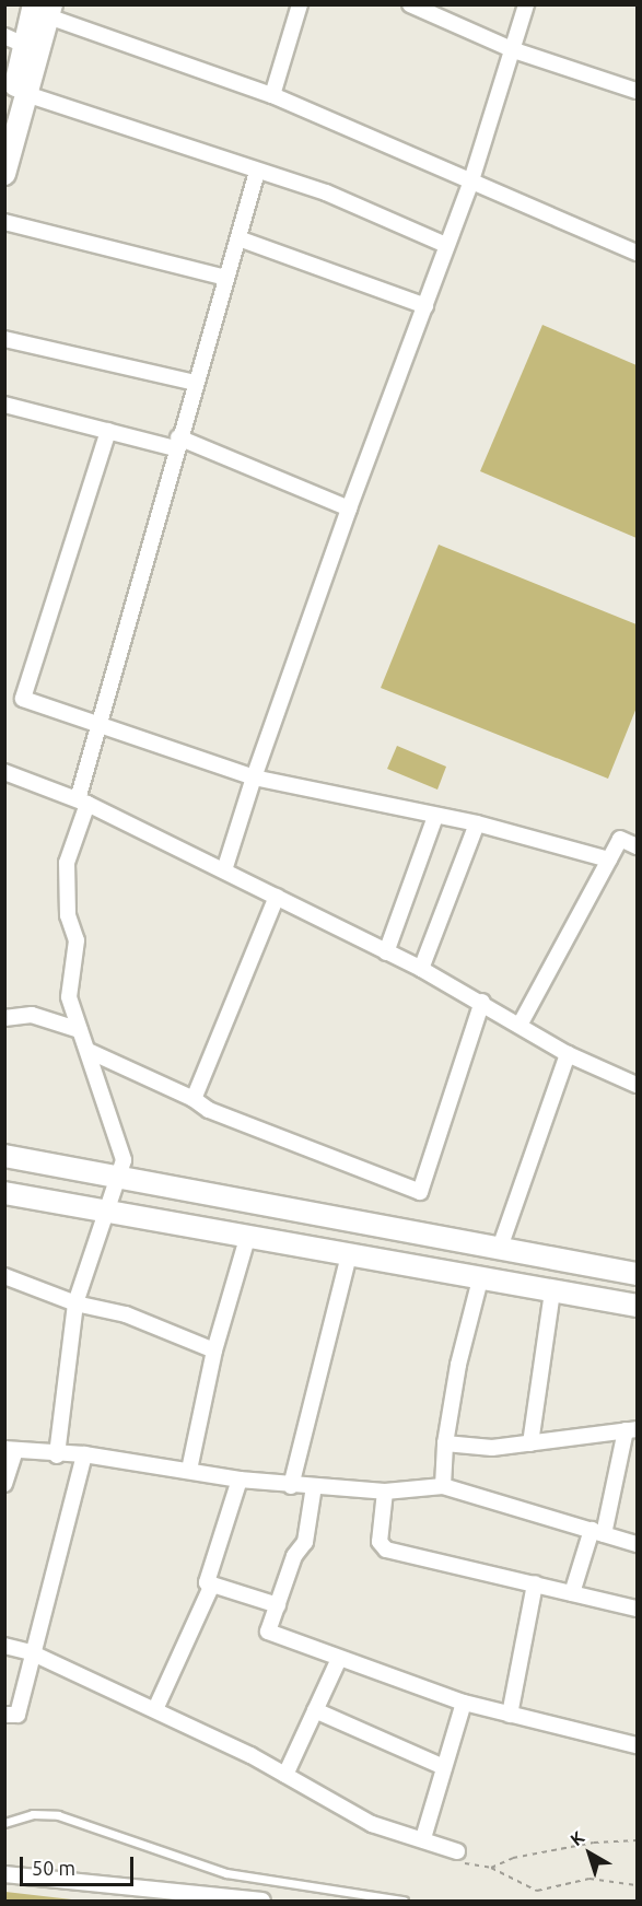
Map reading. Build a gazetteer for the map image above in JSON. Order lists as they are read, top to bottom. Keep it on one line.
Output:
{"scale_bar":"50 m","north":"top left"}
